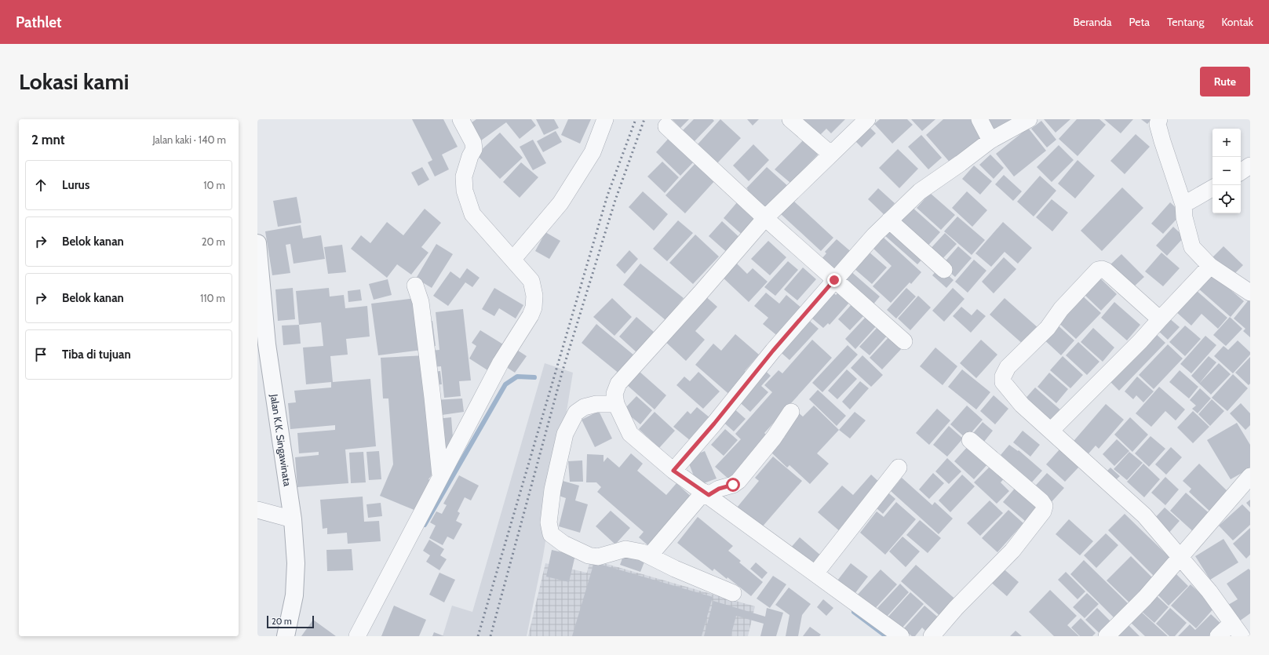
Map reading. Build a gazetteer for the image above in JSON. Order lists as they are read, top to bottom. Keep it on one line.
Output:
{"streets":{"street":["Jalan K.K. Singawinata"]},"scale_bar":"20 m","page":{"header":"Pathlet","nav":["Beranda","Peta","Tentang","Kontak"],"buttons":"Rute","title":"Lokasi kami","heading":["2 mnt","Jalan kaki · 140 m"],"map_buttons":["+","−"],"list":[["Lurus","10 m"],["Belok kanan","20 m"],["Belok kanan","110 m"],"Tiba di tujuan"],"scale":"20 m"}}
